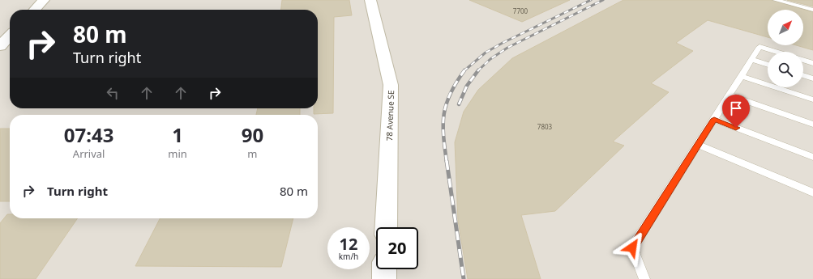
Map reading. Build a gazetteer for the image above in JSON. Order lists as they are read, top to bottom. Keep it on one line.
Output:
{"streets":{"street":["78 Avenue SE"]},"house_numbers":["7700","7803"],"north":"top right","page":{"turn":["80 m","Turn right"],"eta":["07:43","Arrival","1","min","90","m"],"list":[{"name":"Turn right","value":"80 m"}],"speed":"12 km/h","limit":"20"}}
